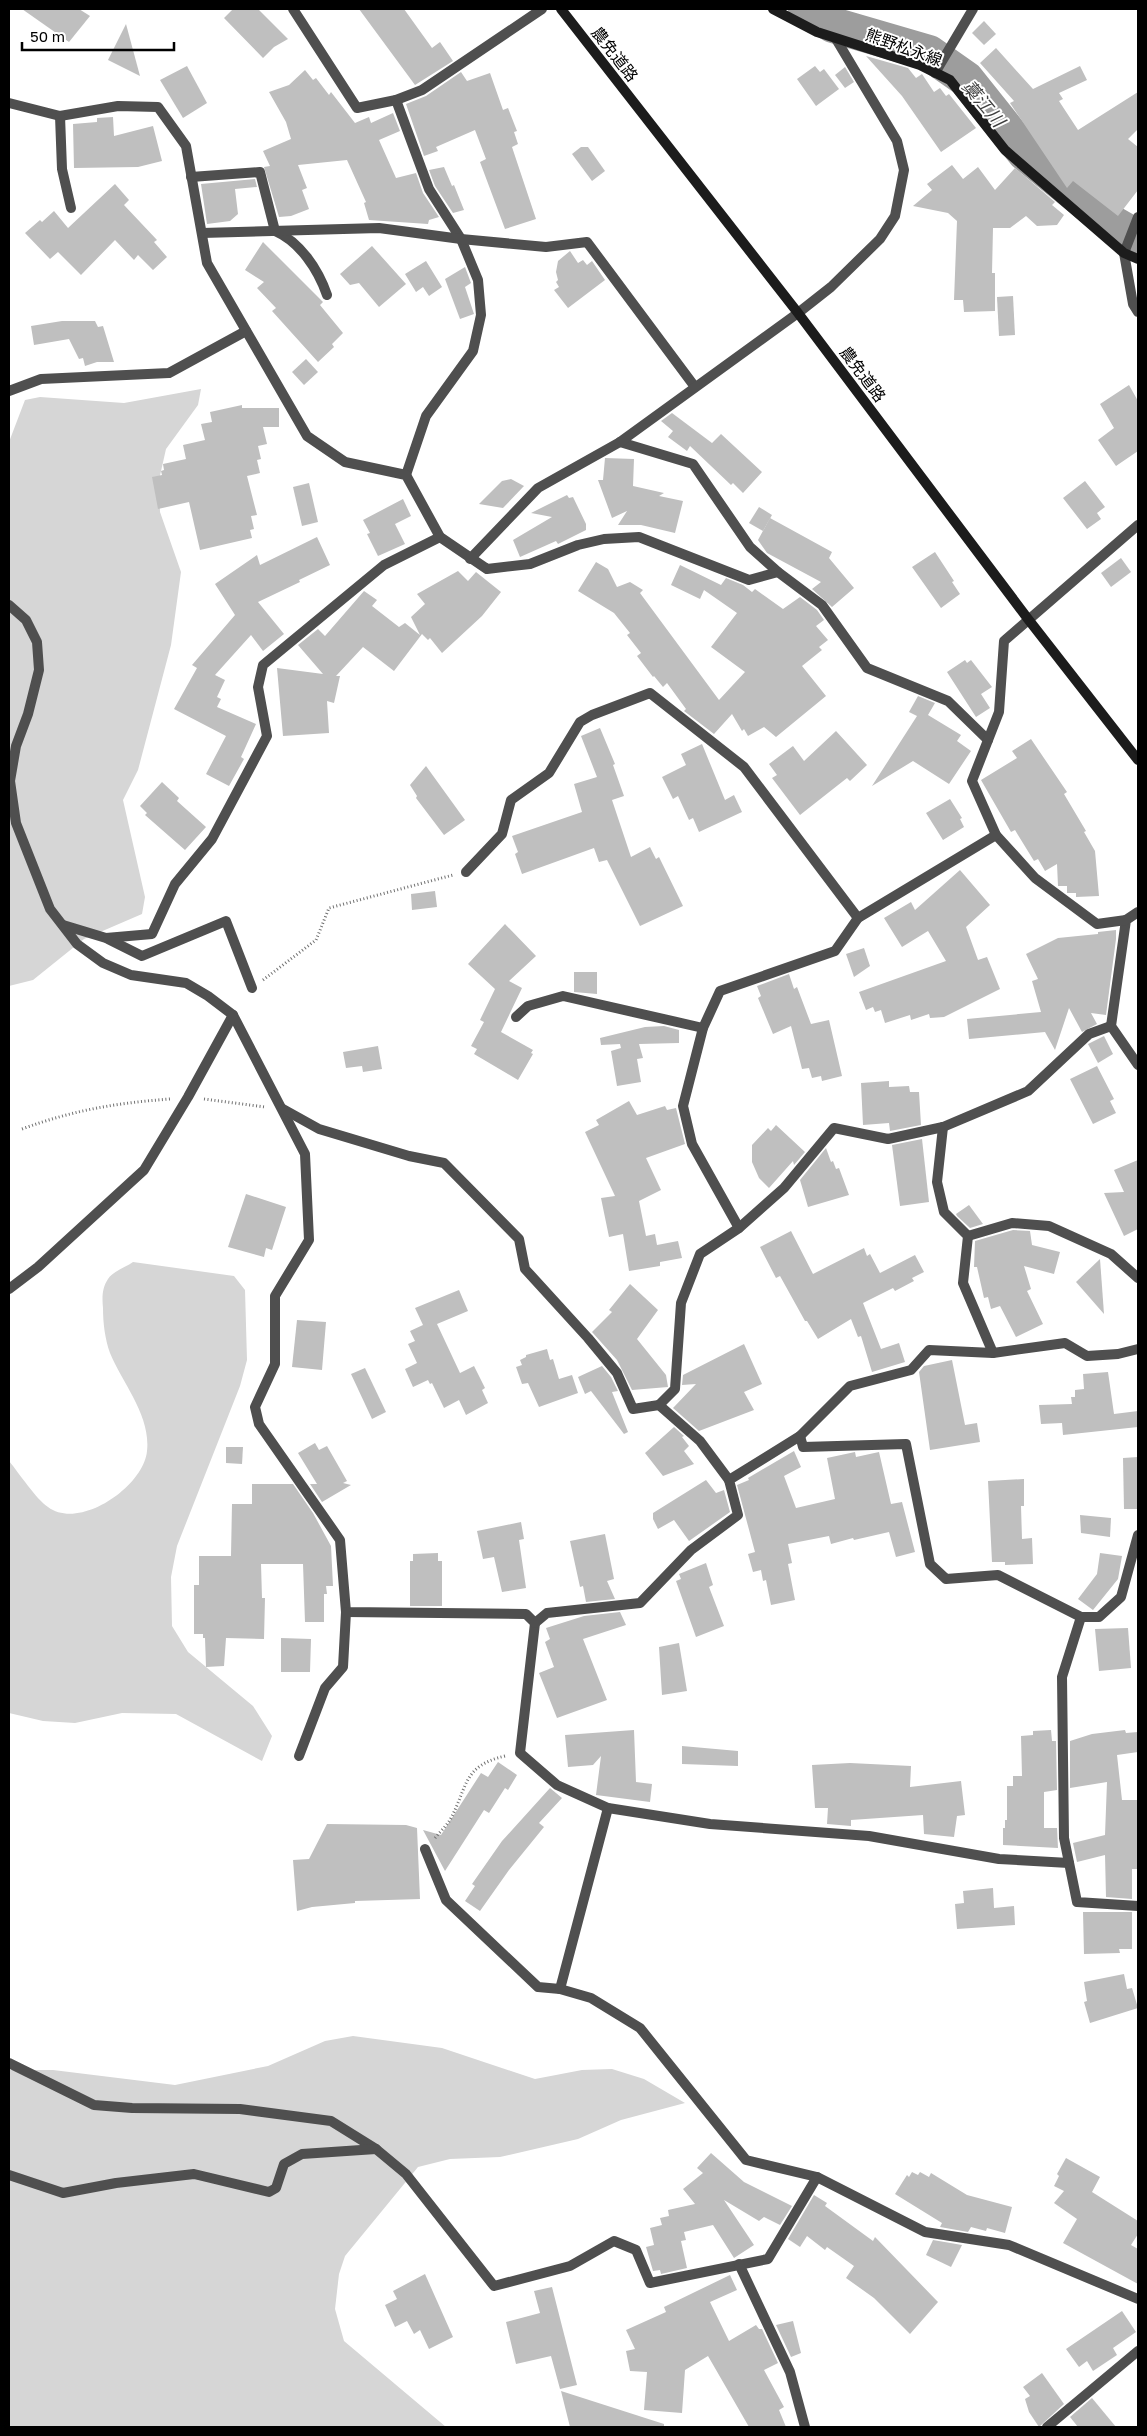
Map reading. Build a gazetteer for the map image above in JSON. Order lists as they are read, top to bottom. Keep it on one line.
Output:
{"streets":{"street":["熊野松永線","農免道路"]},"water":["藁江川"],"scale_bar":"50 m"}
